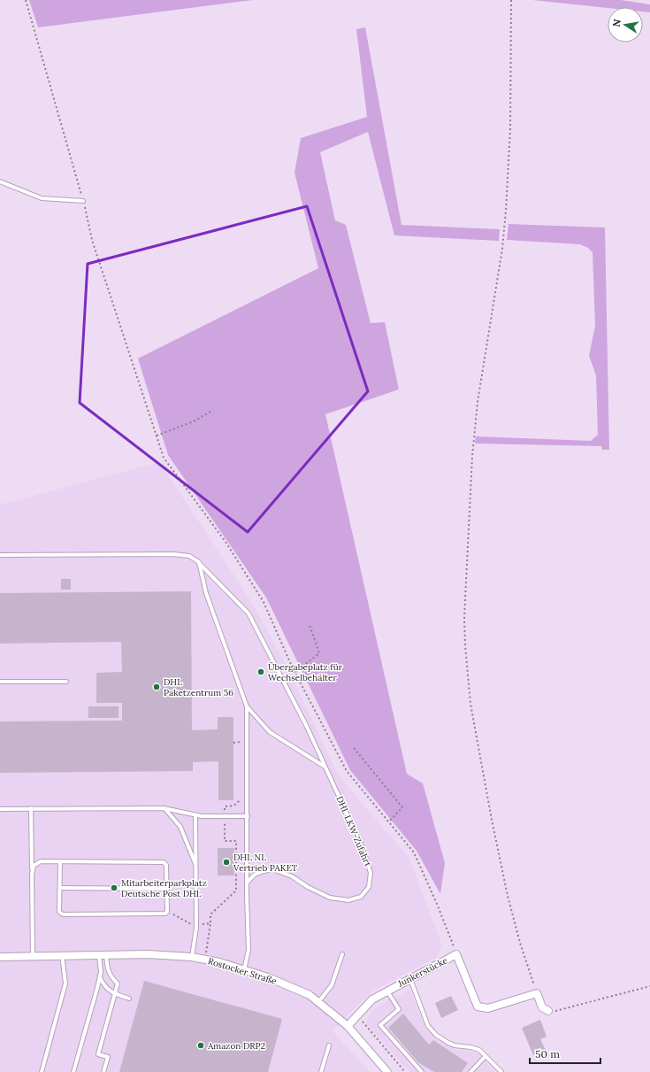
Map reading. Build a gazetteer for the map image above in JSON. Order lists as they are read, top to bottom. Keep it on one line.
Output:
{"streets":{"street":["Rostocker Straße","Junkerstücke"],"lane":["DHL LKW-Zufahrt"]},"crossings":[["Rostocker Straße","Junkerstücke"]],"places":["Übergabeplatz für Wechselbehälter","DHL Paketzentrum 56","DHL NL Vertrieb PAKET","Mitarbeiterparkplatz Deutsche Post DHL","Amazon DRP2"],"scale_bar":"50 m","north":"left"}
